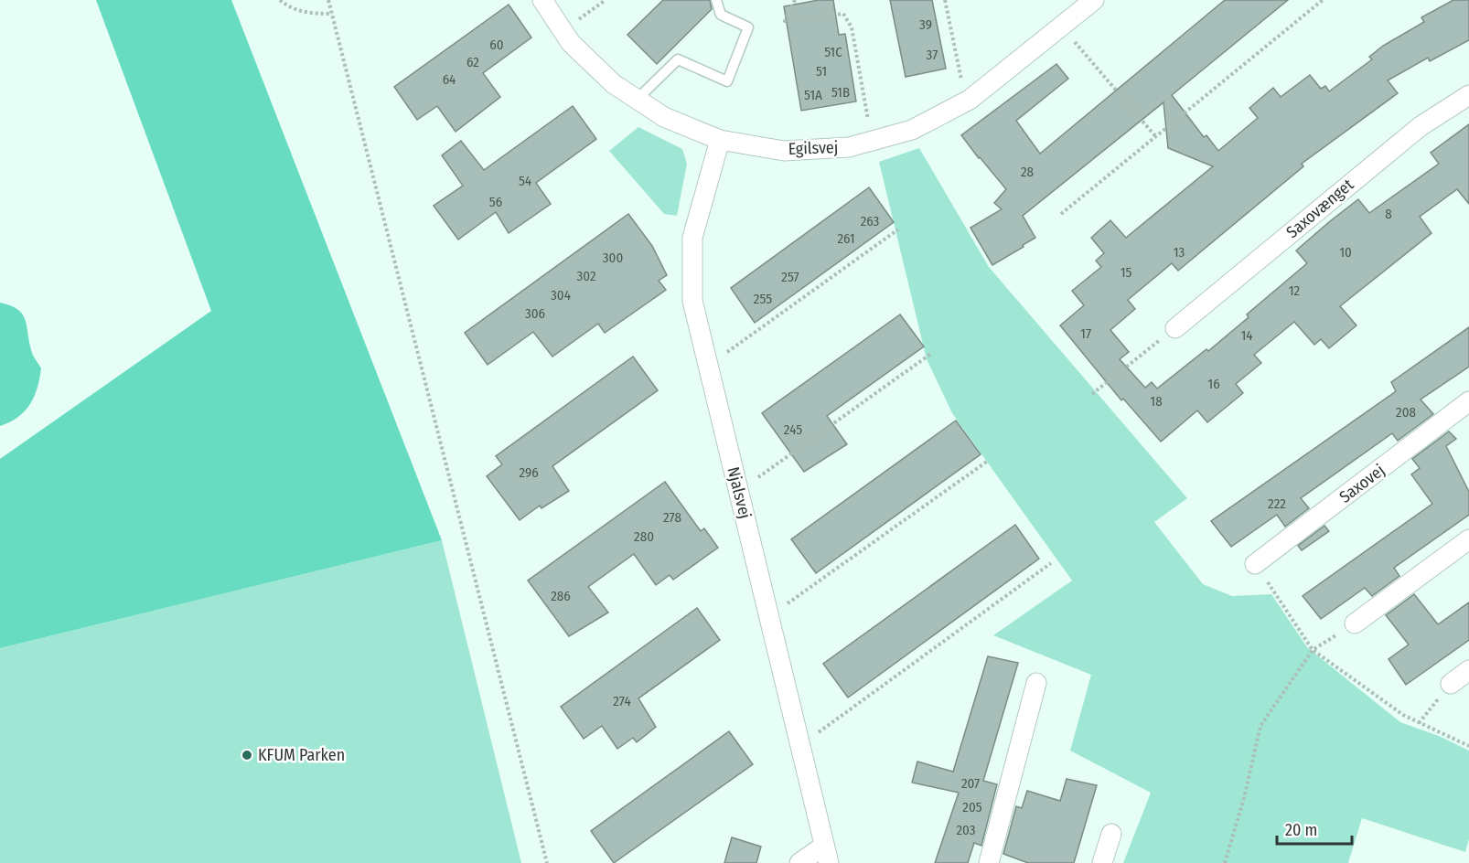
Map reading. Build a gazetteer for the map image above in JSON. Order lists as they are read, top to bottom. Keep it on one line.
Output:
{"streets":{"street":["Egilsvej","Saxovænget","Saxovej","Njalsvej"]},"crossings":[["Egilsvej","Njalsvej"]],"places":["KFUM Parken"],"house_numbers":["39","60","51C","37","62","51","64","51B","51A","28","54","56","8","263","261","13","10","300","15","302","257","12","304","255","306","17","14","16","18","208","245","296","222","278","280","286","274","207","205","203"],"scale_bar":"20 m"}
